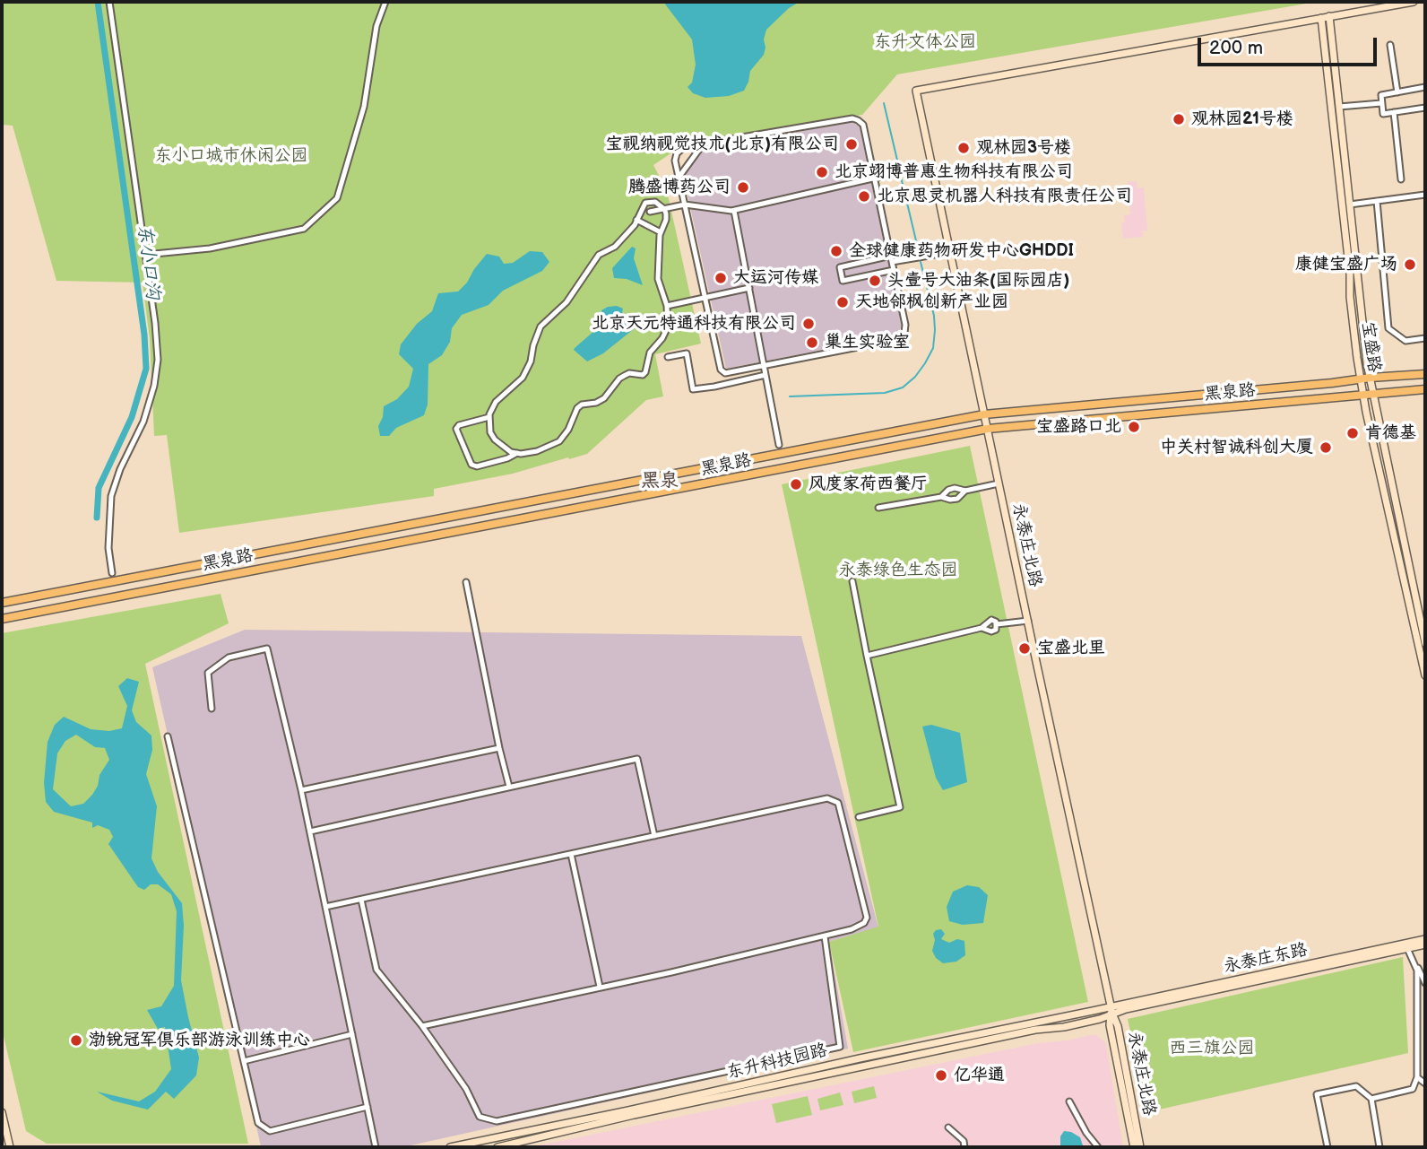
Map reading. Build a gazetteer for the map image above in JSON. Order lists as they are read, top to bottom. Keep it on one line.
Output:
{"streets":{"main road":["黑泉路"],"street":["宝盛路","永泰庄北路","永泰庄东路","东升科技园路"]},"crossings":[["宝盛路","黑泉路"],["宝盛路","永泰庄北路"],["黑泉路","永泰庄北路"],["永泰庄北路","永泰庄东路"],["永泰庄北路","东升科技园路"],["永泰庄东路","东升科技园路"]],"districts":["黑泉"],"water":["东小口沟"],"parks":["东升文体公园","东小口城市休闲公园","永泰绿色生态园","西三旗公园"],"places":["观林园21号楼","宝视纳视觉技术(北京)有限公司","观林园3号楼","北京翊博普惠生物科技有限公司","腾盛博药公司","北京思灵机器人科技有限责任公司","全球健康药物研发中心GHDDI","康健宝盛广场","大运河传媒","头壹号大油条(国际园店)","天地邻枫创新产业园","北京天元特通科技有限公司","巢生实验室","宝盛路口北","肯德基","中关村智诚科创大厦","风度家荷西餐厅","宝盛北里","渤锐冠军俱乐部游泳训练中心","亿华通"],"scale_bar":"200 m"}
